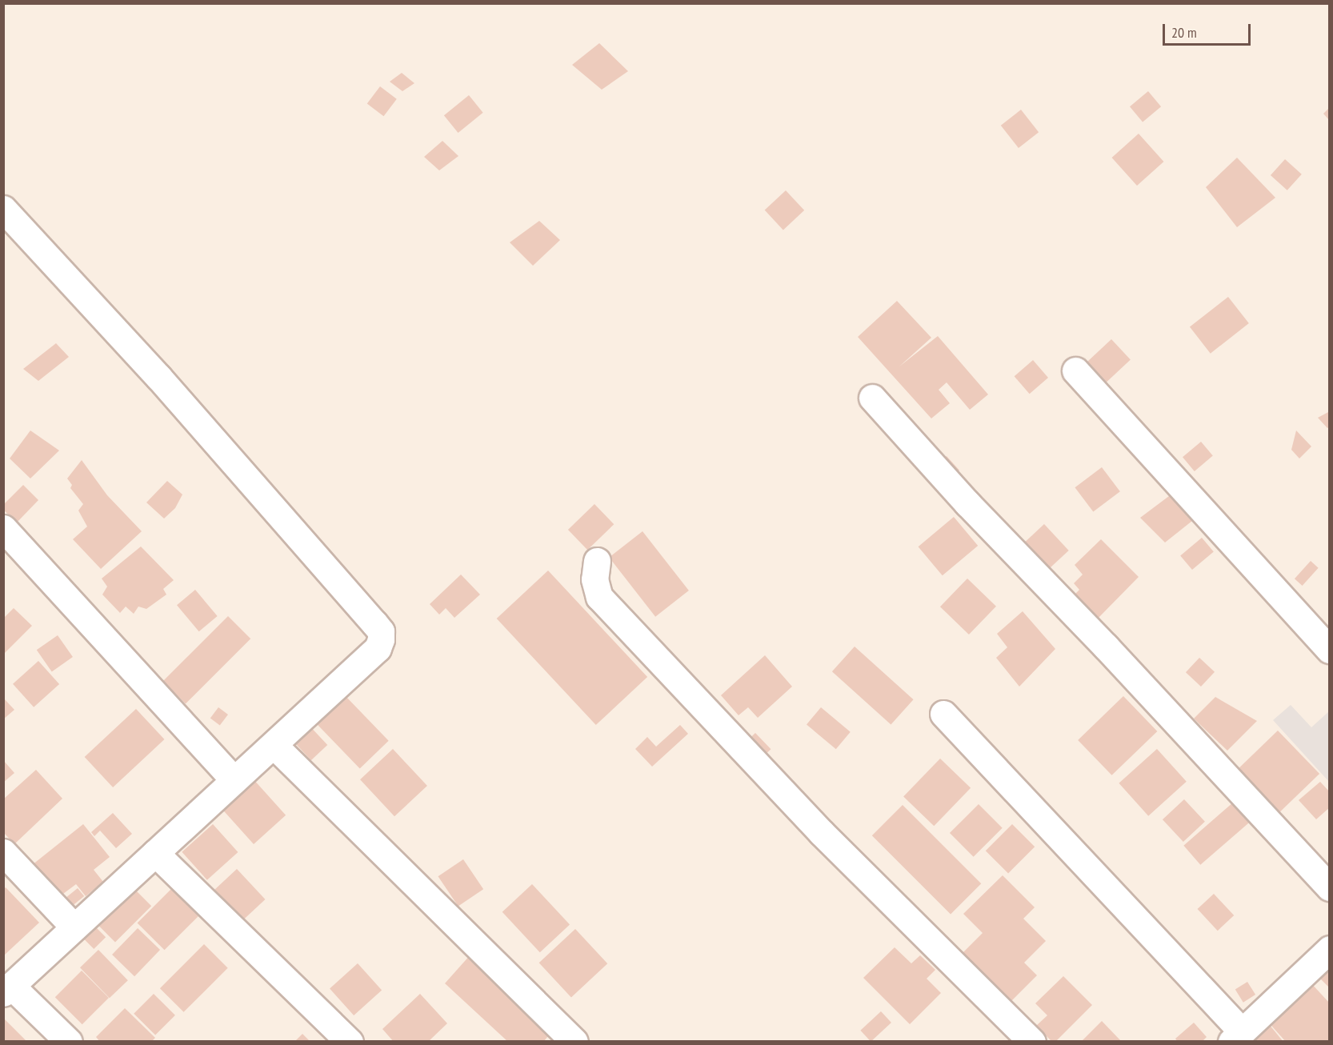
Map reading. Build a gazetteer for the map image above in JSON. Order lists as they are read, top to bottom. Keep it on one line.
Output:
{"scale_bar":"20 m"}
